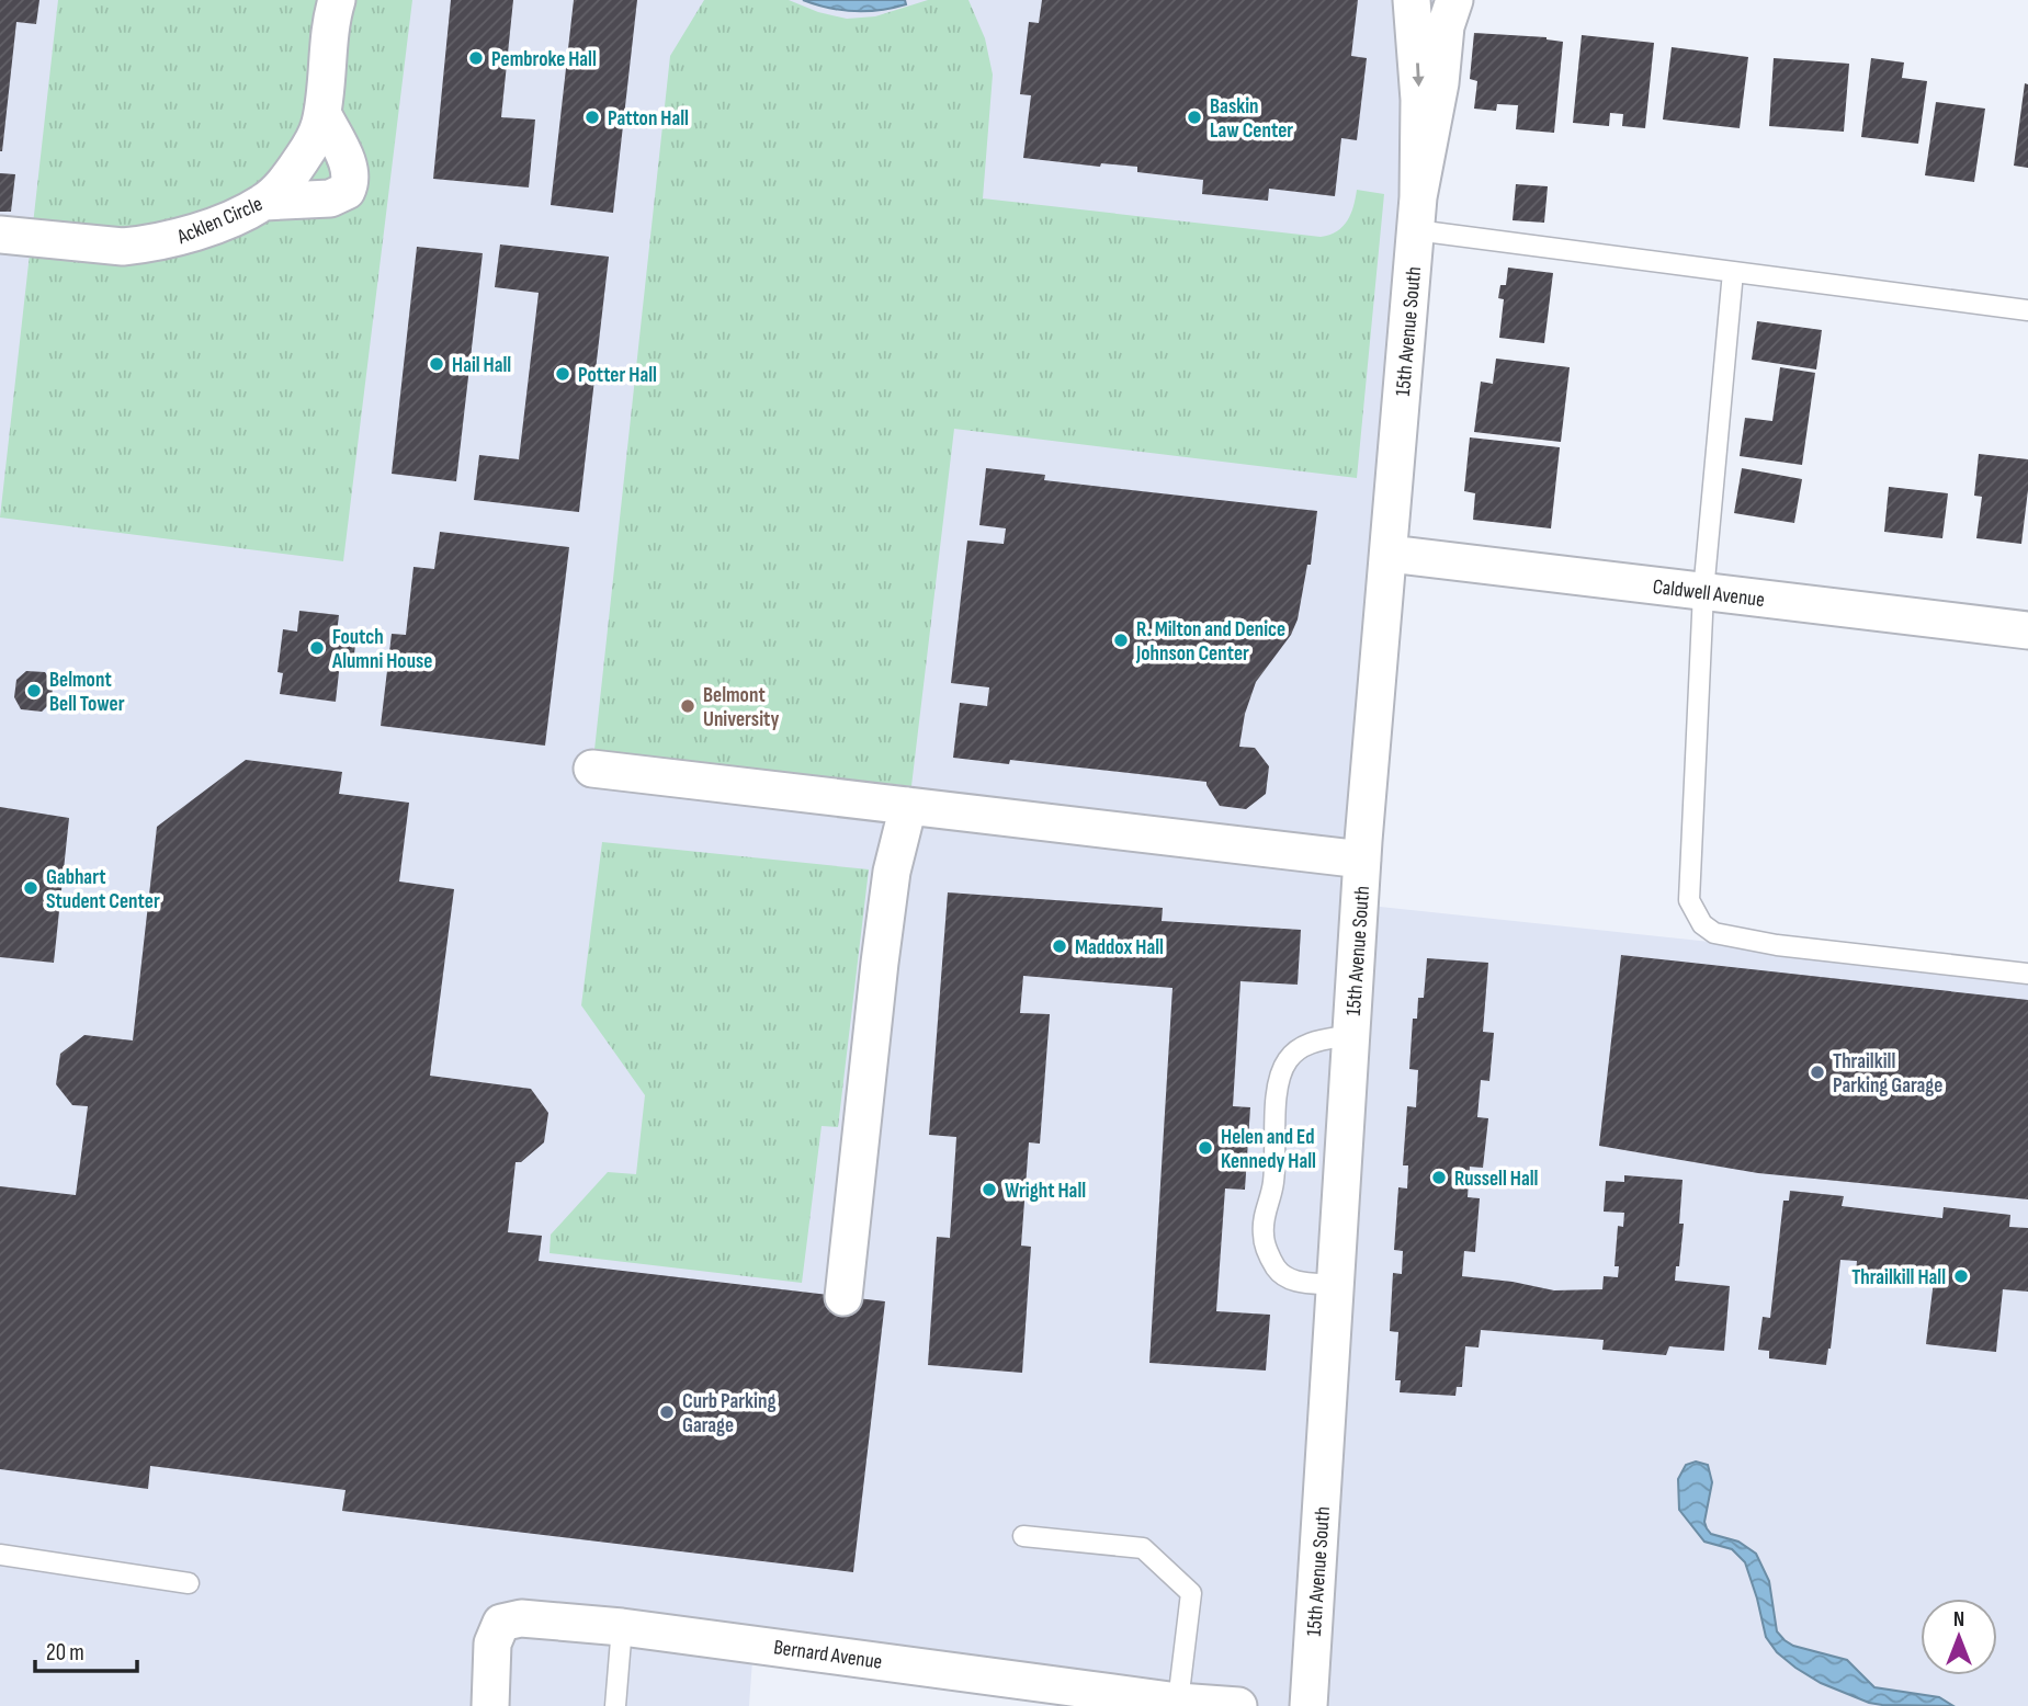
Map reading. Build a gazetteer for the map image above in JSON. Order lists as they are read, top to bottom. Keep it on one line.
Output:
{"streets":{"street":["Acklen Circle","15th Avenue South","Caldwell Avenue","Bernard Avenue"]},"crossings":[["15th Avenue South","Caldwell Avenue"]],"places":["Pembroke Hall","Patton Hall","Baskin Law Center","Hail Hall","Potter Hall","R. Milton and Denice Johnson Center","Foutch Alumni House","Belmont Bell Tower","Belmont University","Gabhart Student Center","Maddox Hall","Thrailkill Parking Garage","Helen and Ed Kennedy Hall","Russell Hall","Wright Hall","Thrailkill Hall","Curb Parking Garage"],"scale_bar":"20 m","north":"top"}
